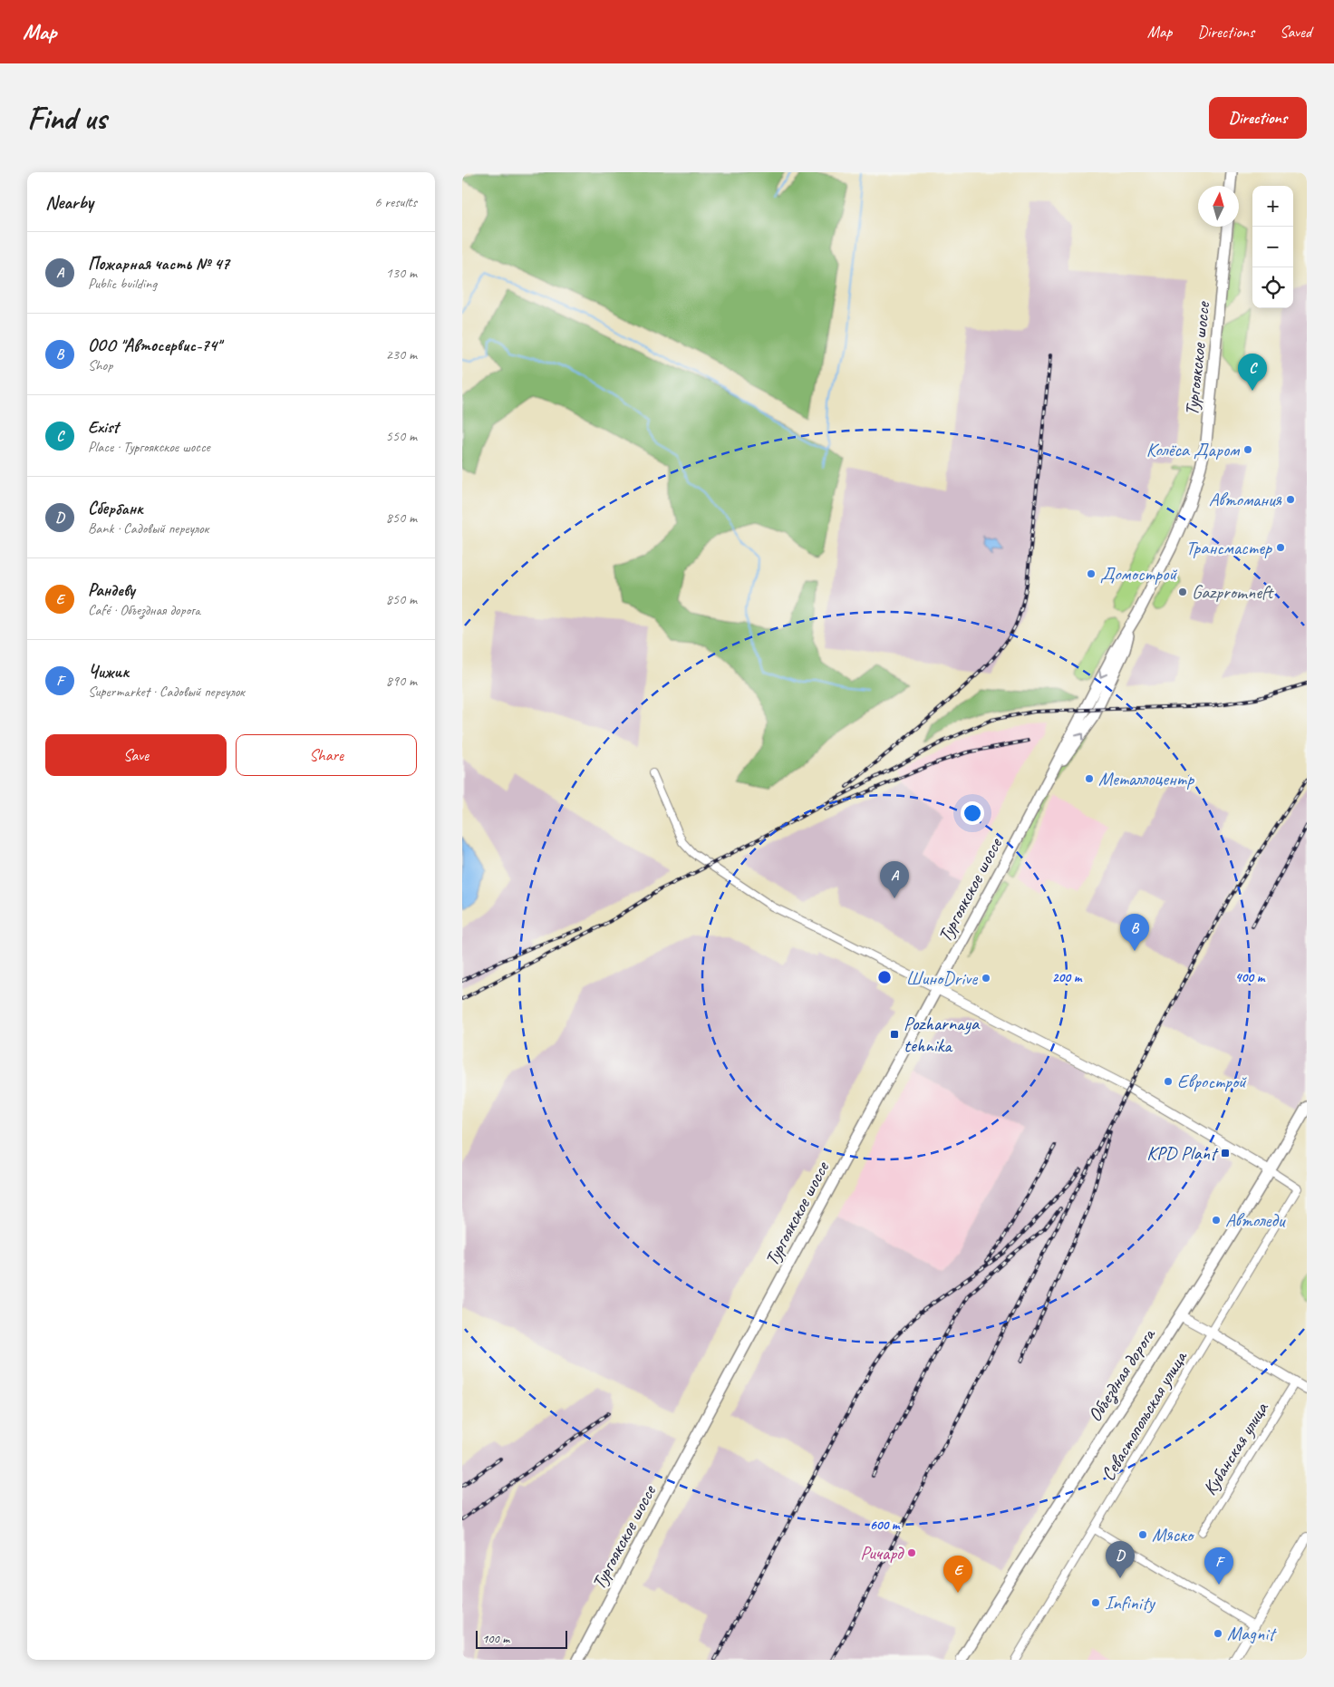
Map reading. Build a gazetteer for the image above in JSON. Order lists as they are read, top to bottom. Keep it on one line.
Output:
{"streets":{"main road":["Тургоякское шоссе","Объездная дорога"],"street":["Севастопольская улица","Кубанская улица"]},"crossings":[["Объездная дорога","Севастопольская улица"]],"places":{"other":["Колёса Даром","Автомания","Трансмастер","Домострой","Gazpromneft","Металлоцентр","ШиноDrive","Еврострой","Автоледи","Мяско","Ричард","Infinity","Magnit"],"transit":["Pozharnaya tehnika","KPD Plant"]},"scale_bar":"100 m","north":"top","page":{"header":"Map","nav":["Map","Directions","Saved"],"buttons":["Directions",["Save","Share"]],"title":"Find us","heading":["Nearby","6 results"],"map_buttons":["+","−"],"list":[{"mark":"A","name":"Пожарная часть № 47","note":"Public building","value":"130 m"},{"mark":"B","name":"ООО \"Автосервис-74\"","note":"Shop","value":"230 m"},{"mark":"C","name":"Exist","note":"Place · Тургоякское шоссе","value":"550 m"},{"mark":"D","name":"Сбербанк","note":"Bank · Садовый переулок","value":"850 m"},{"mark":"E","name":"Рандеву","note":"Café · Объездная дорога","value":"850 m"},{"mark":"F","name":"Чижик","note":"Supermarket · Садовый переулок","value":"890 m"}],"pins":["C","A","B","D","F","E"],"scale":"100 m"},"rings":["200 m","400 m","600 m"]}
